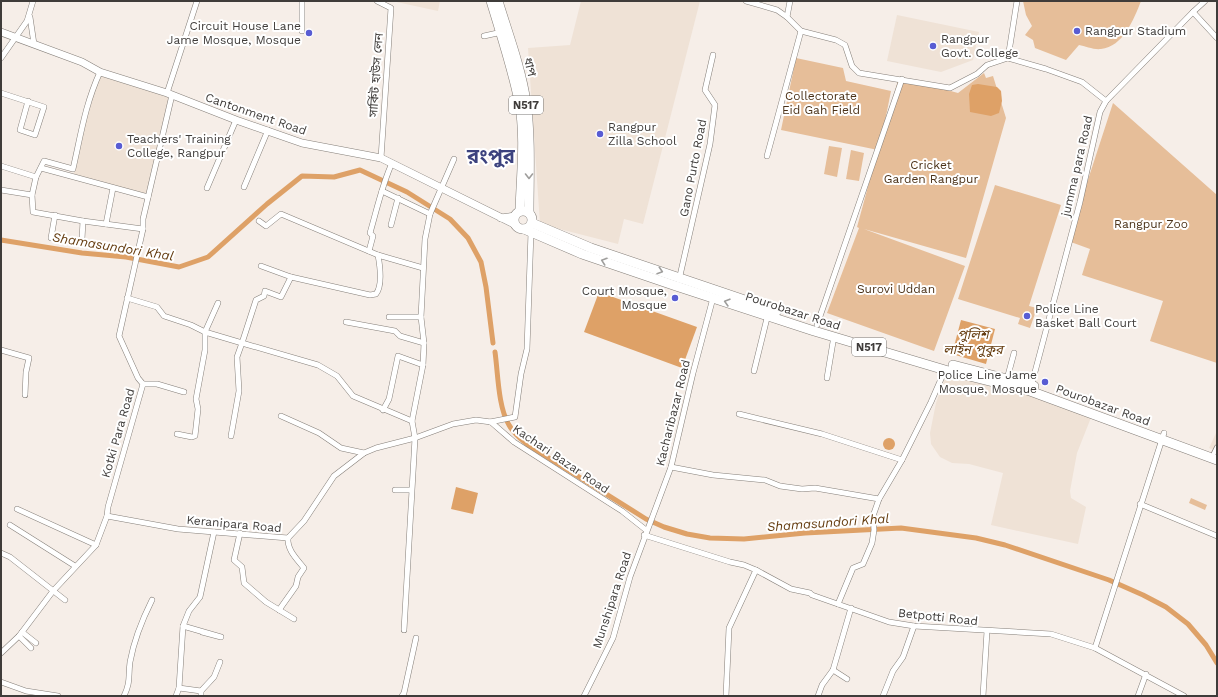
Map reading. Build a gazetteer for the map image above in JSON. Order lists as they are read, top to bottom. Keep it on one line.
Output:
{"streets":{"highway":["ধাপ","N517","Pourobazar Road"],"main road":["Cantonment Road"],"street":["সার্কিট হাউস লেন","jumma para Road","Gano Purto Road","Kacharibazar Road","Kotki Para Road","Kachari Bazar Road","Keranipara Road","Munshipara Road","Betpotti Road"]},"crossings":[["ধাপ","Cantonment Road"],["ধাপ","Pourobazar Road"],["সার্কিট হাউস লেন","Cantonment Road"],["Cantonment Road","Pourobazar Road"],["Cantonment Road","Kotki Para Road"],["jumma para Road","Pourobazar Road"],["Gano Purto Road","Pourobazar Road"],["Pourobazar Road","Kacharibazar Road"],["Kacharibazar Road","Kachari Bazar Road"],["Kacharibazar Road","Munshipara Road"],["Kacharibazar Road","Betpotti Road"],["Kotki Para Road","Keranipara Road"],["Kachari Bazar Road","Munshipara Road"],["Kachari Bazar Road","Betpotti Road"],["Munshipara Road","Betpotti Road"]],"districts":["রংপুর"],"water":["Shamasundori Khal","পুলিশ লাইন পুকুর"],"parks":["Collectorate Eid Gah Field","Cricket Garden Rangpur","Rangpur Zoo","Surovi Uddan"],"places":["Rangpur Stadium","Circuit House Lane Jame Mosque, Mosque","Rangpur Govt. College","Rangpur Zilla School","Teachers' Training College, Rangpur","Court Mosque, Mosque","Police Line Basket Ball Court","Police Line Jame Mosque, Mosque"]}
